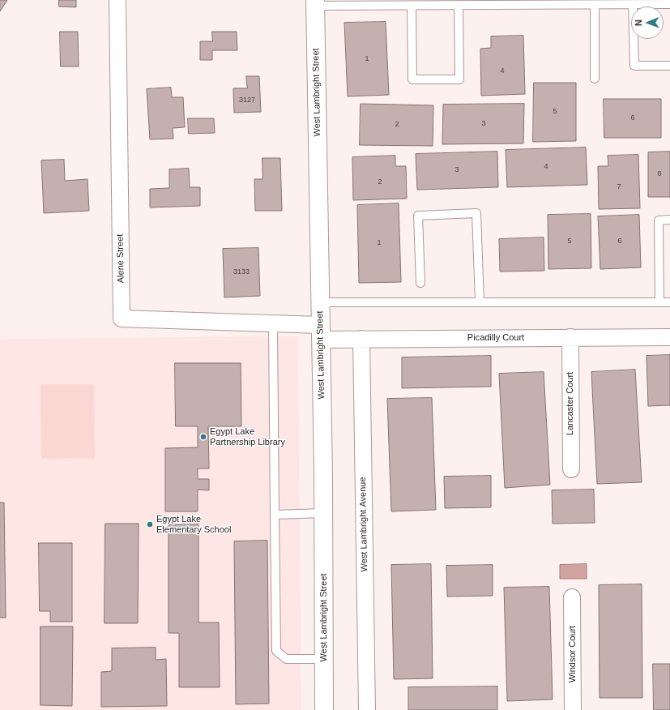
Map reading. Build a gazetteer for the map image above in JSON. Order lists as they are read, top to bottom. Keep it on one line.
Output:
{"streets":{"main road":["West Lambright Street"],"street":["Alene Street","Picadilly Court","Lancaster Court","West Lambright Avenue","Windsor Court"]},"crossings":[["West Lambright Street","Alene Street"],["West Lambright Street","Picadilly Court"],["Alene Street","Picadilly Court"],["Picadilly Court","Lancaster Court"],["Picadilly Court","West Lambright Avenue"]],"places":["Egypt Lake Partnership Library","Egypt Lake Elementary School"],"house_numbers":["1","4","3127","5","6","3","2","4","3","8","2","7","5","6","1","3133"],"north":"left"}
